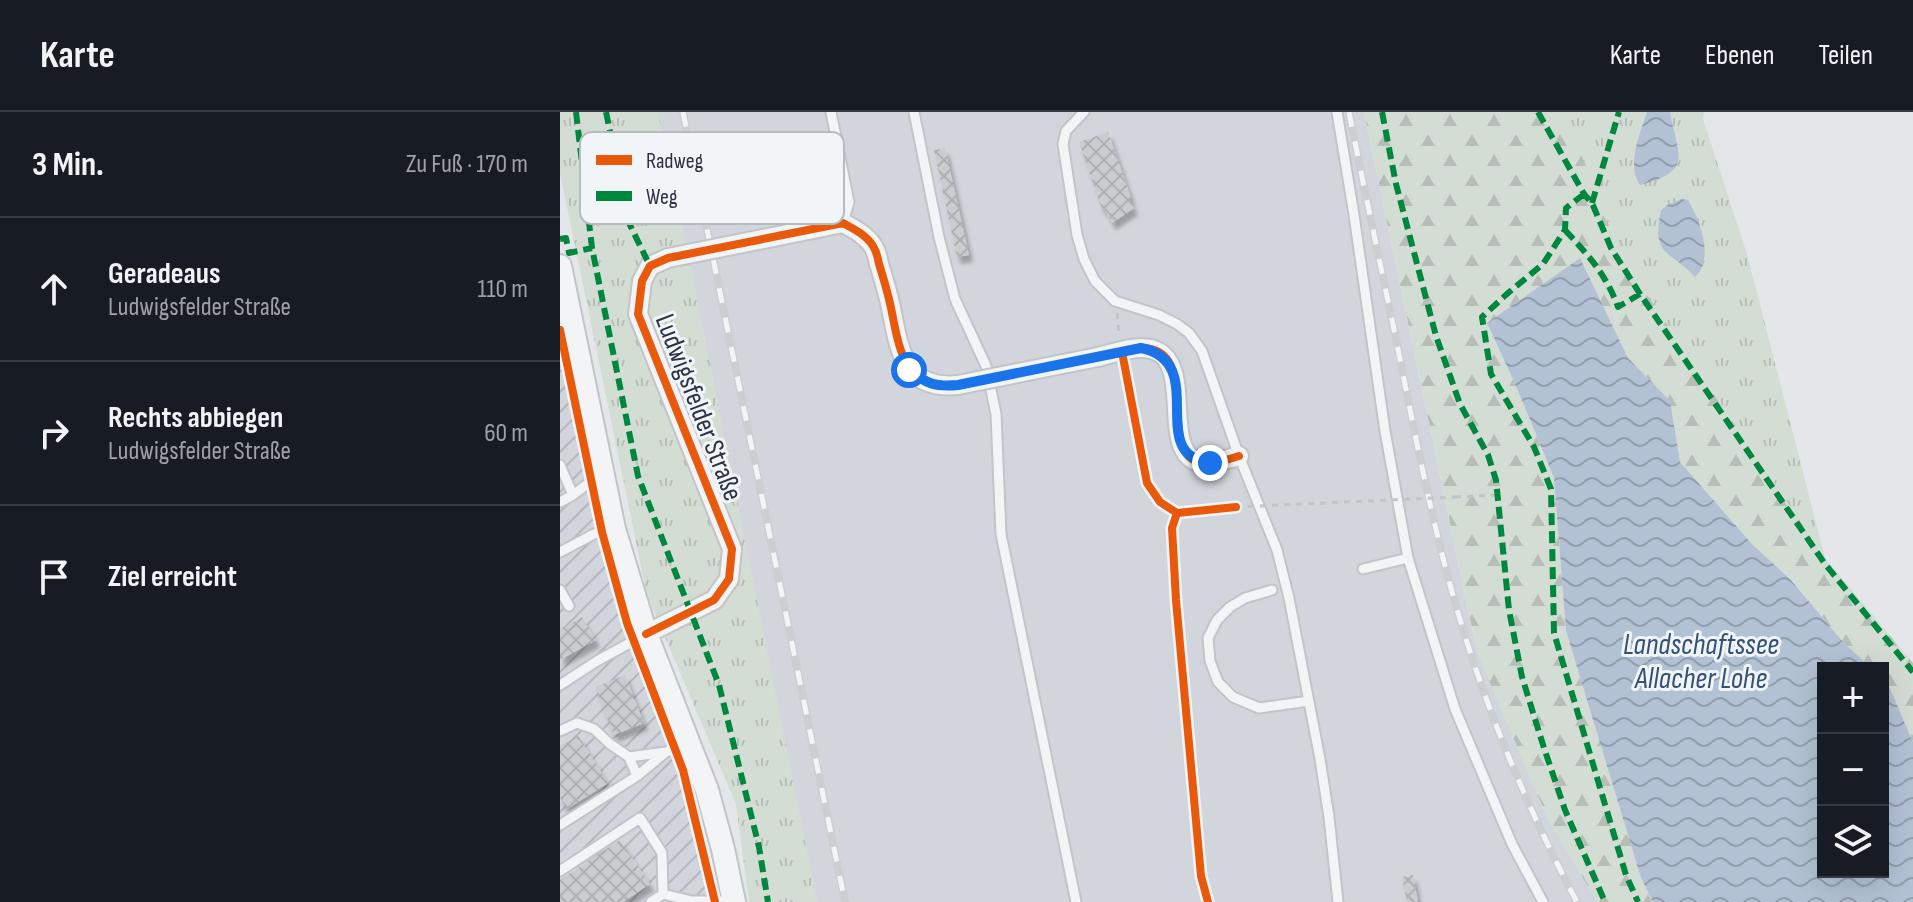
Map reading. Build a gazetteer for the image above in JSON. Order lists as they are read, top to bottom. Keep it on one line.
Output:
{"streets":{"street":["Ludwigsfelder Straße"]},"water":["Landschaftssee Allacher Lohe"],"legend":["Radweg","Weg"],"page":{"header":"Karte","nav":["Karte","Ebenen","Teilen"],"heading":["3 Min.","Zu Fuß · 170 m"],"list":[["Geradeaus","Ludwigsfelder Straße","110 m"],["Rechts abbiegen","Ludwigsfelder Straße","60 m"],"Ziel erreicht"],"map_buttons":["+","−"]}}
